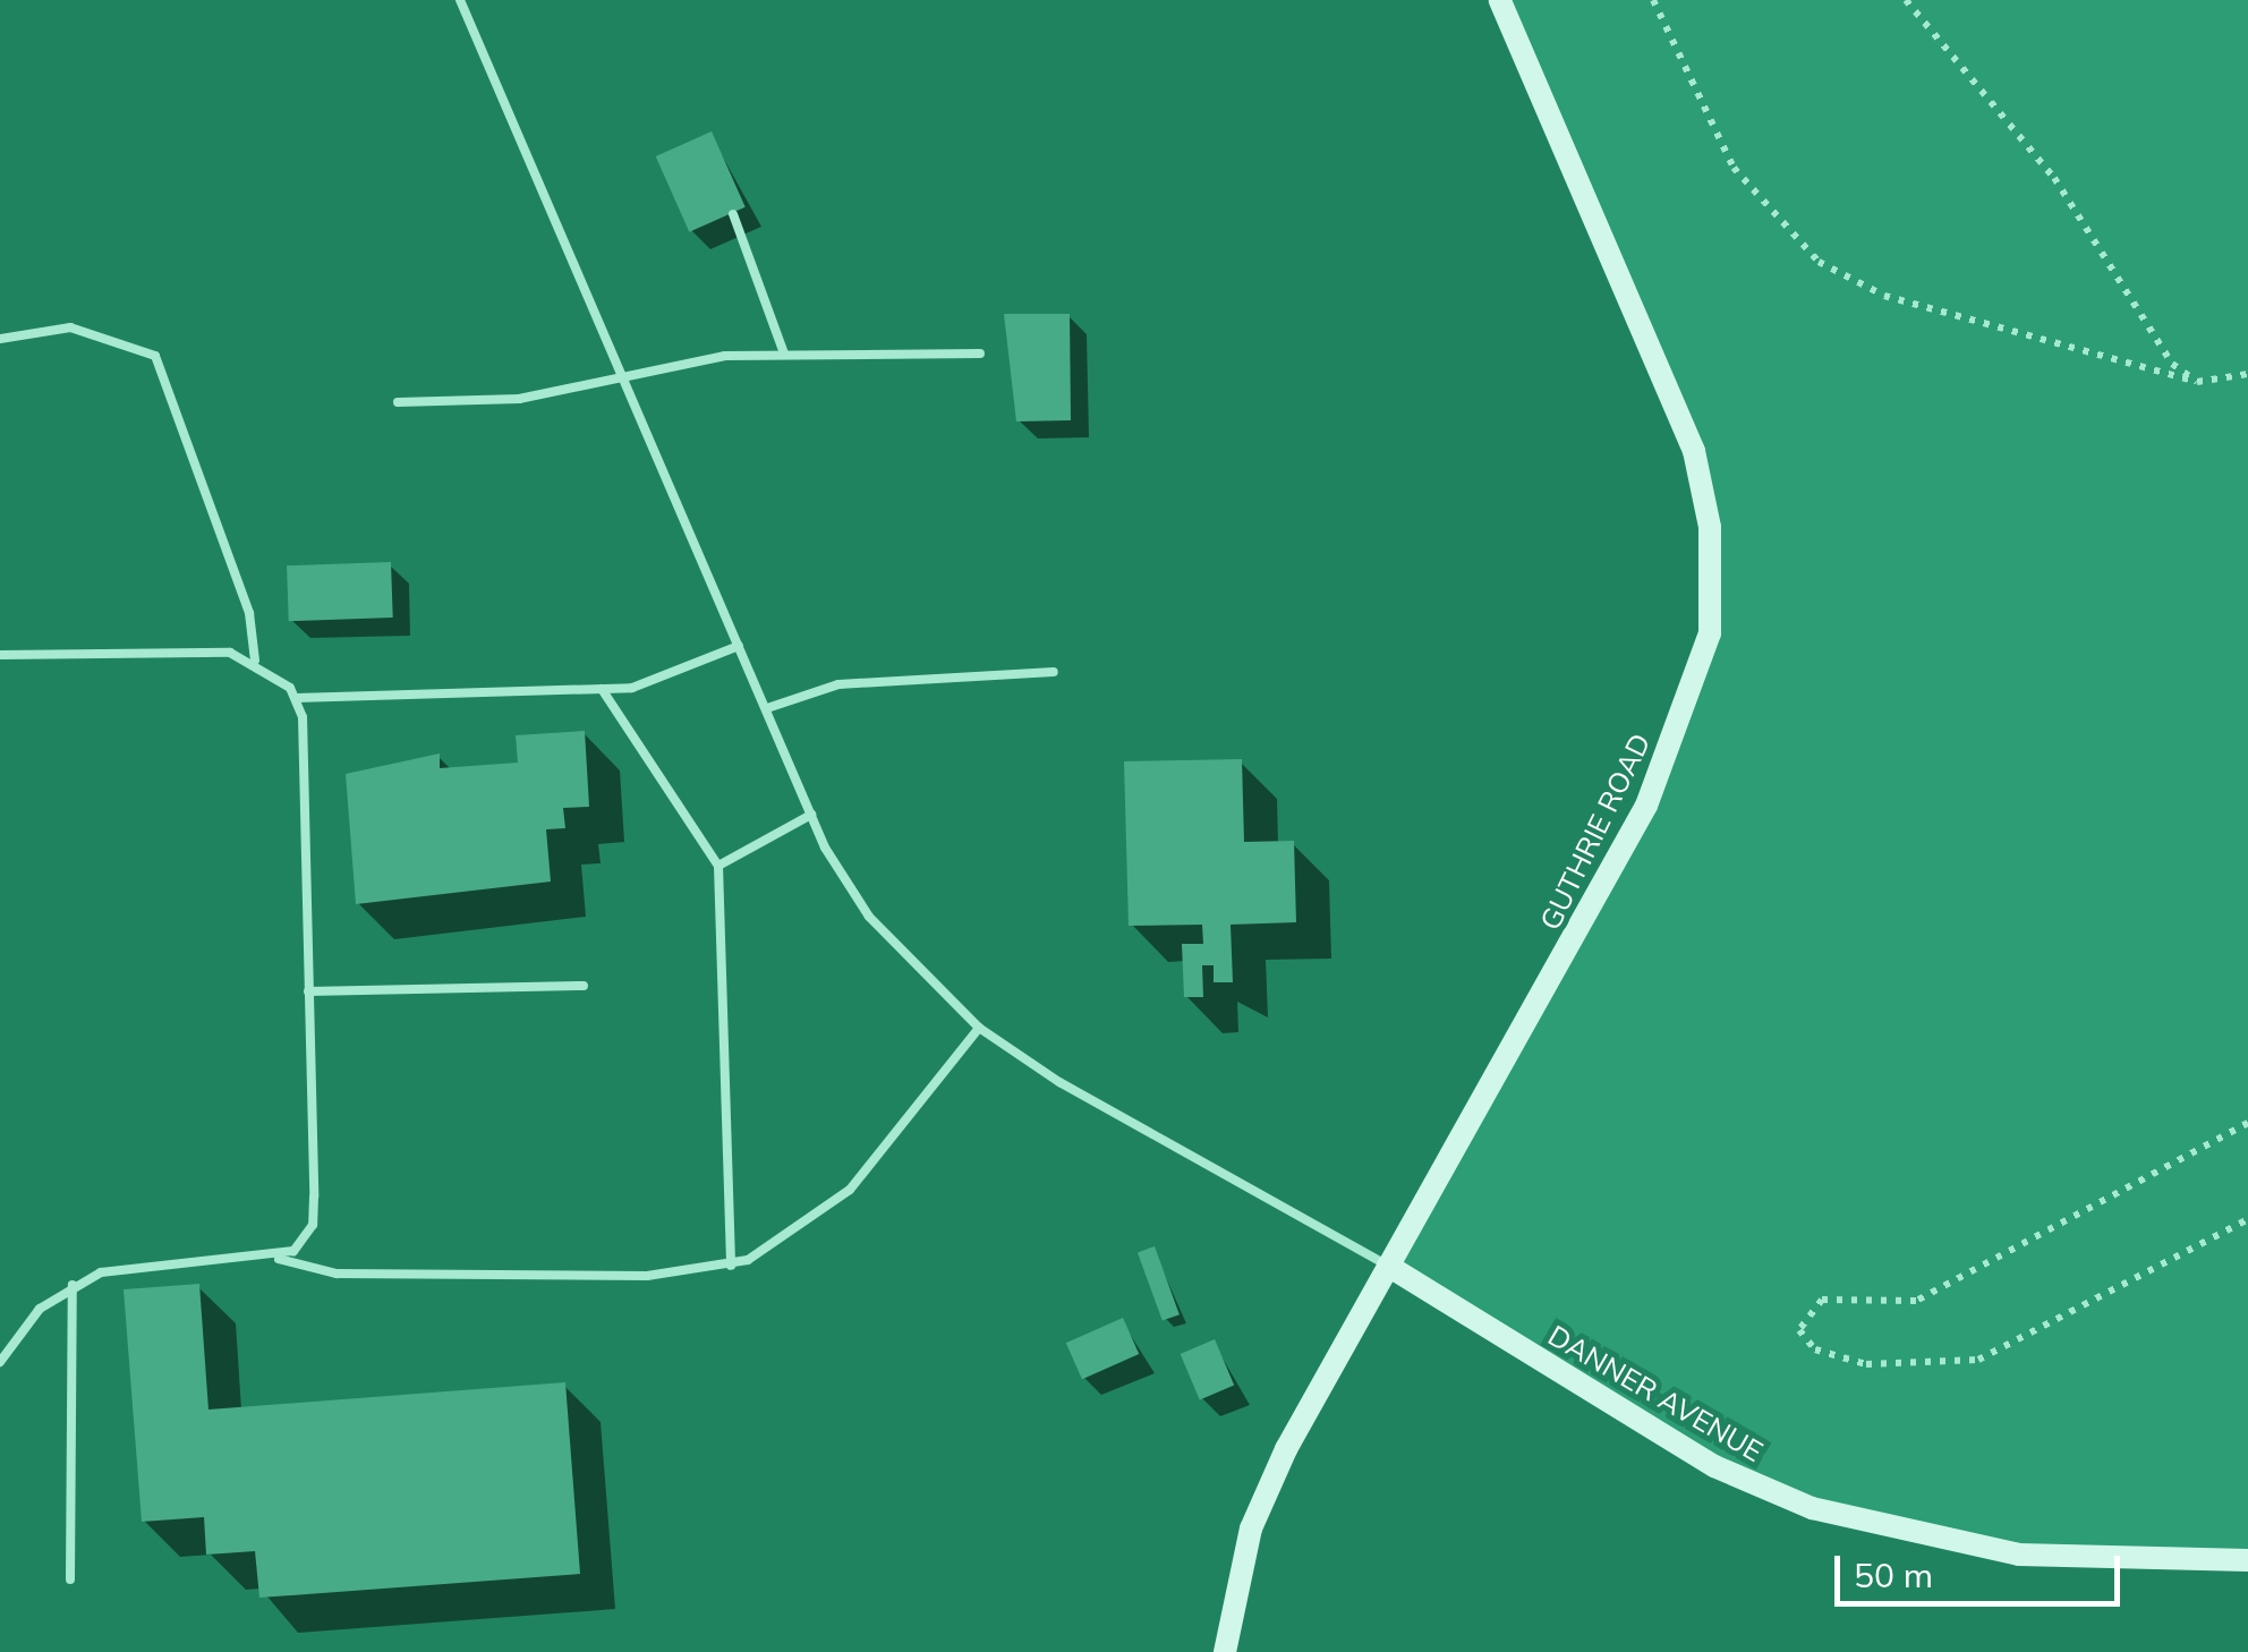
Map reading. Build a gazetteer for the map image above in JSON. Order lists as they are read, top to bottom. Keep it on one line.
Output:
{"streets":{"street":["GUTHRIE ROAD","DANNER AVENUE"]},"crossings":[["GUTHRIE ROAD","DANNER AVENUE"]],"scale_bar":"50 m"}
